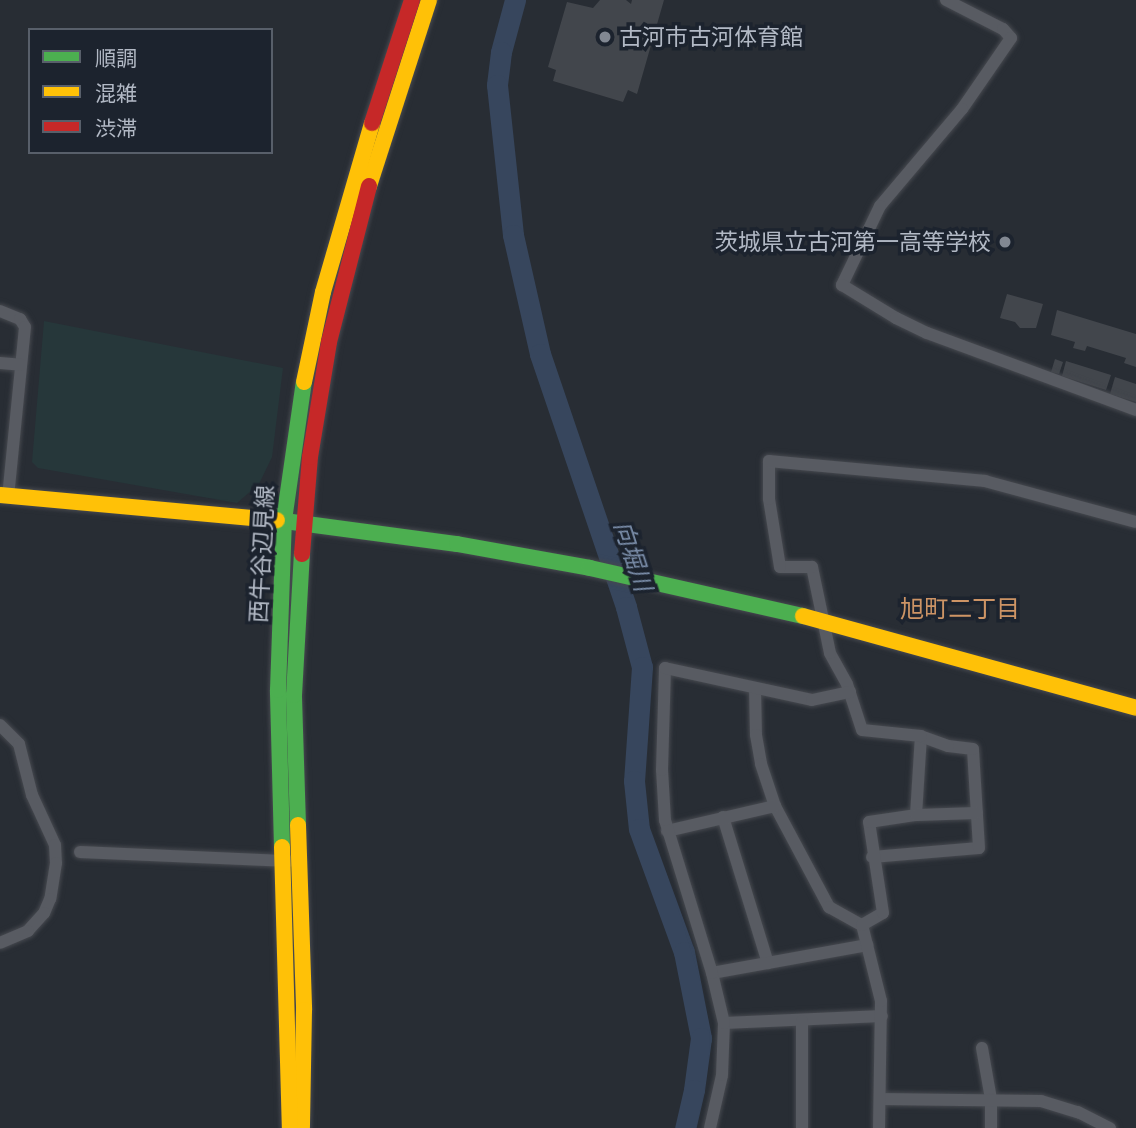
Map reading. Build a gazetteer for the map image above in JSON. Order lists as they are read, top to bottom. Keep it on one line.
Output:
{"streets":{"street":["西牛谷辺見線"]},"districts":["旭町二丁目"],"water":["向堀川"],"places":["古河市古河体育館","茨城県立古河第一高等学校"],"legend":["順調","混雑","渋滞"]}
